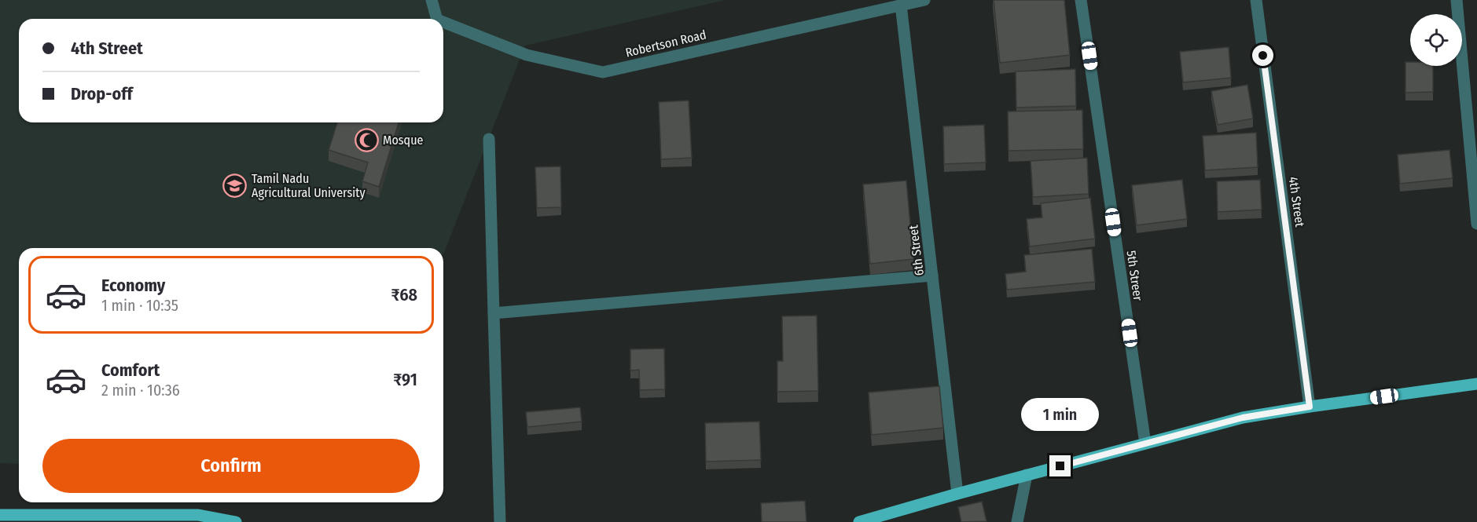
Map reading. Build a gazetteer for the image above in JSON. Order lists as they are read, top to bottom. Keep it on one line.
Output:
{"streets":{"street":["Robertson Road","4th Street","6th Street","5th Streer"]},"crossings":[["Robertson Road","6th Street"]],"places":{"mosque":["Mosque"],"school or university":["Tamil Nadu Agricultural University"]},"page":{"banner":["4th Street","Drop-off"],"list":[{"name":"Economy","note":"1 min · 10:35","value":"₹68"},{"name":"Comfort","note":"2 min · 10:36","value":"₹91"}],"bubble":"1 min","buttons":"Confirm"}}
